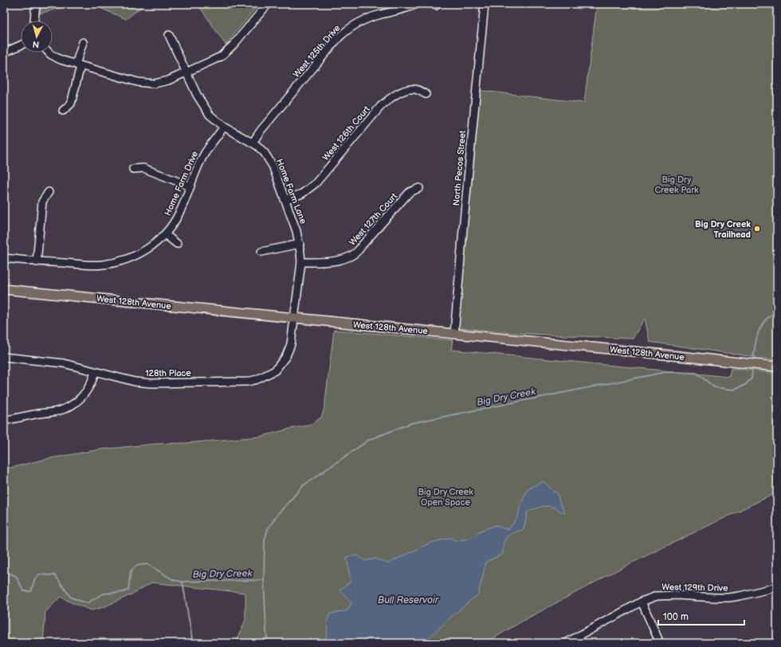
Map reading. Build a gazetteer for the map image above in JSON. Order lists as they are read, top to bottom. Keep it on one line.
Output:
{"streets":{"main road":["West 128th Avenue"],"street":["West 125th Drive","West 126th Court","North Pecos Street","Home Farm Drive","Home Farm Lane","West 127th Court","128th Place","West 129th Drive"]},"crossings":[["West 125th Drive","Home Farm Lane"],["West 126th Court","Home Farm Lane"],["North Pecos Street","West 128th Avenue"],["Home Farm Drive","Home Farm Lane"],["Home Farm Lane","West 127th Court"],["Home Farm Lane","West 128th Avenue"],["Home Farm Lane","128th Place"],["West 128th Avenue","128th Place"]],"water":["Big Dry Creek","Bull Reservoir"],"parks":["Big Dry Creek Park","Big Dry Creek Open Space"],"places":["Big Dry Creek Trailhead"],"scale_bar":"100 m","north":"bottom"}
